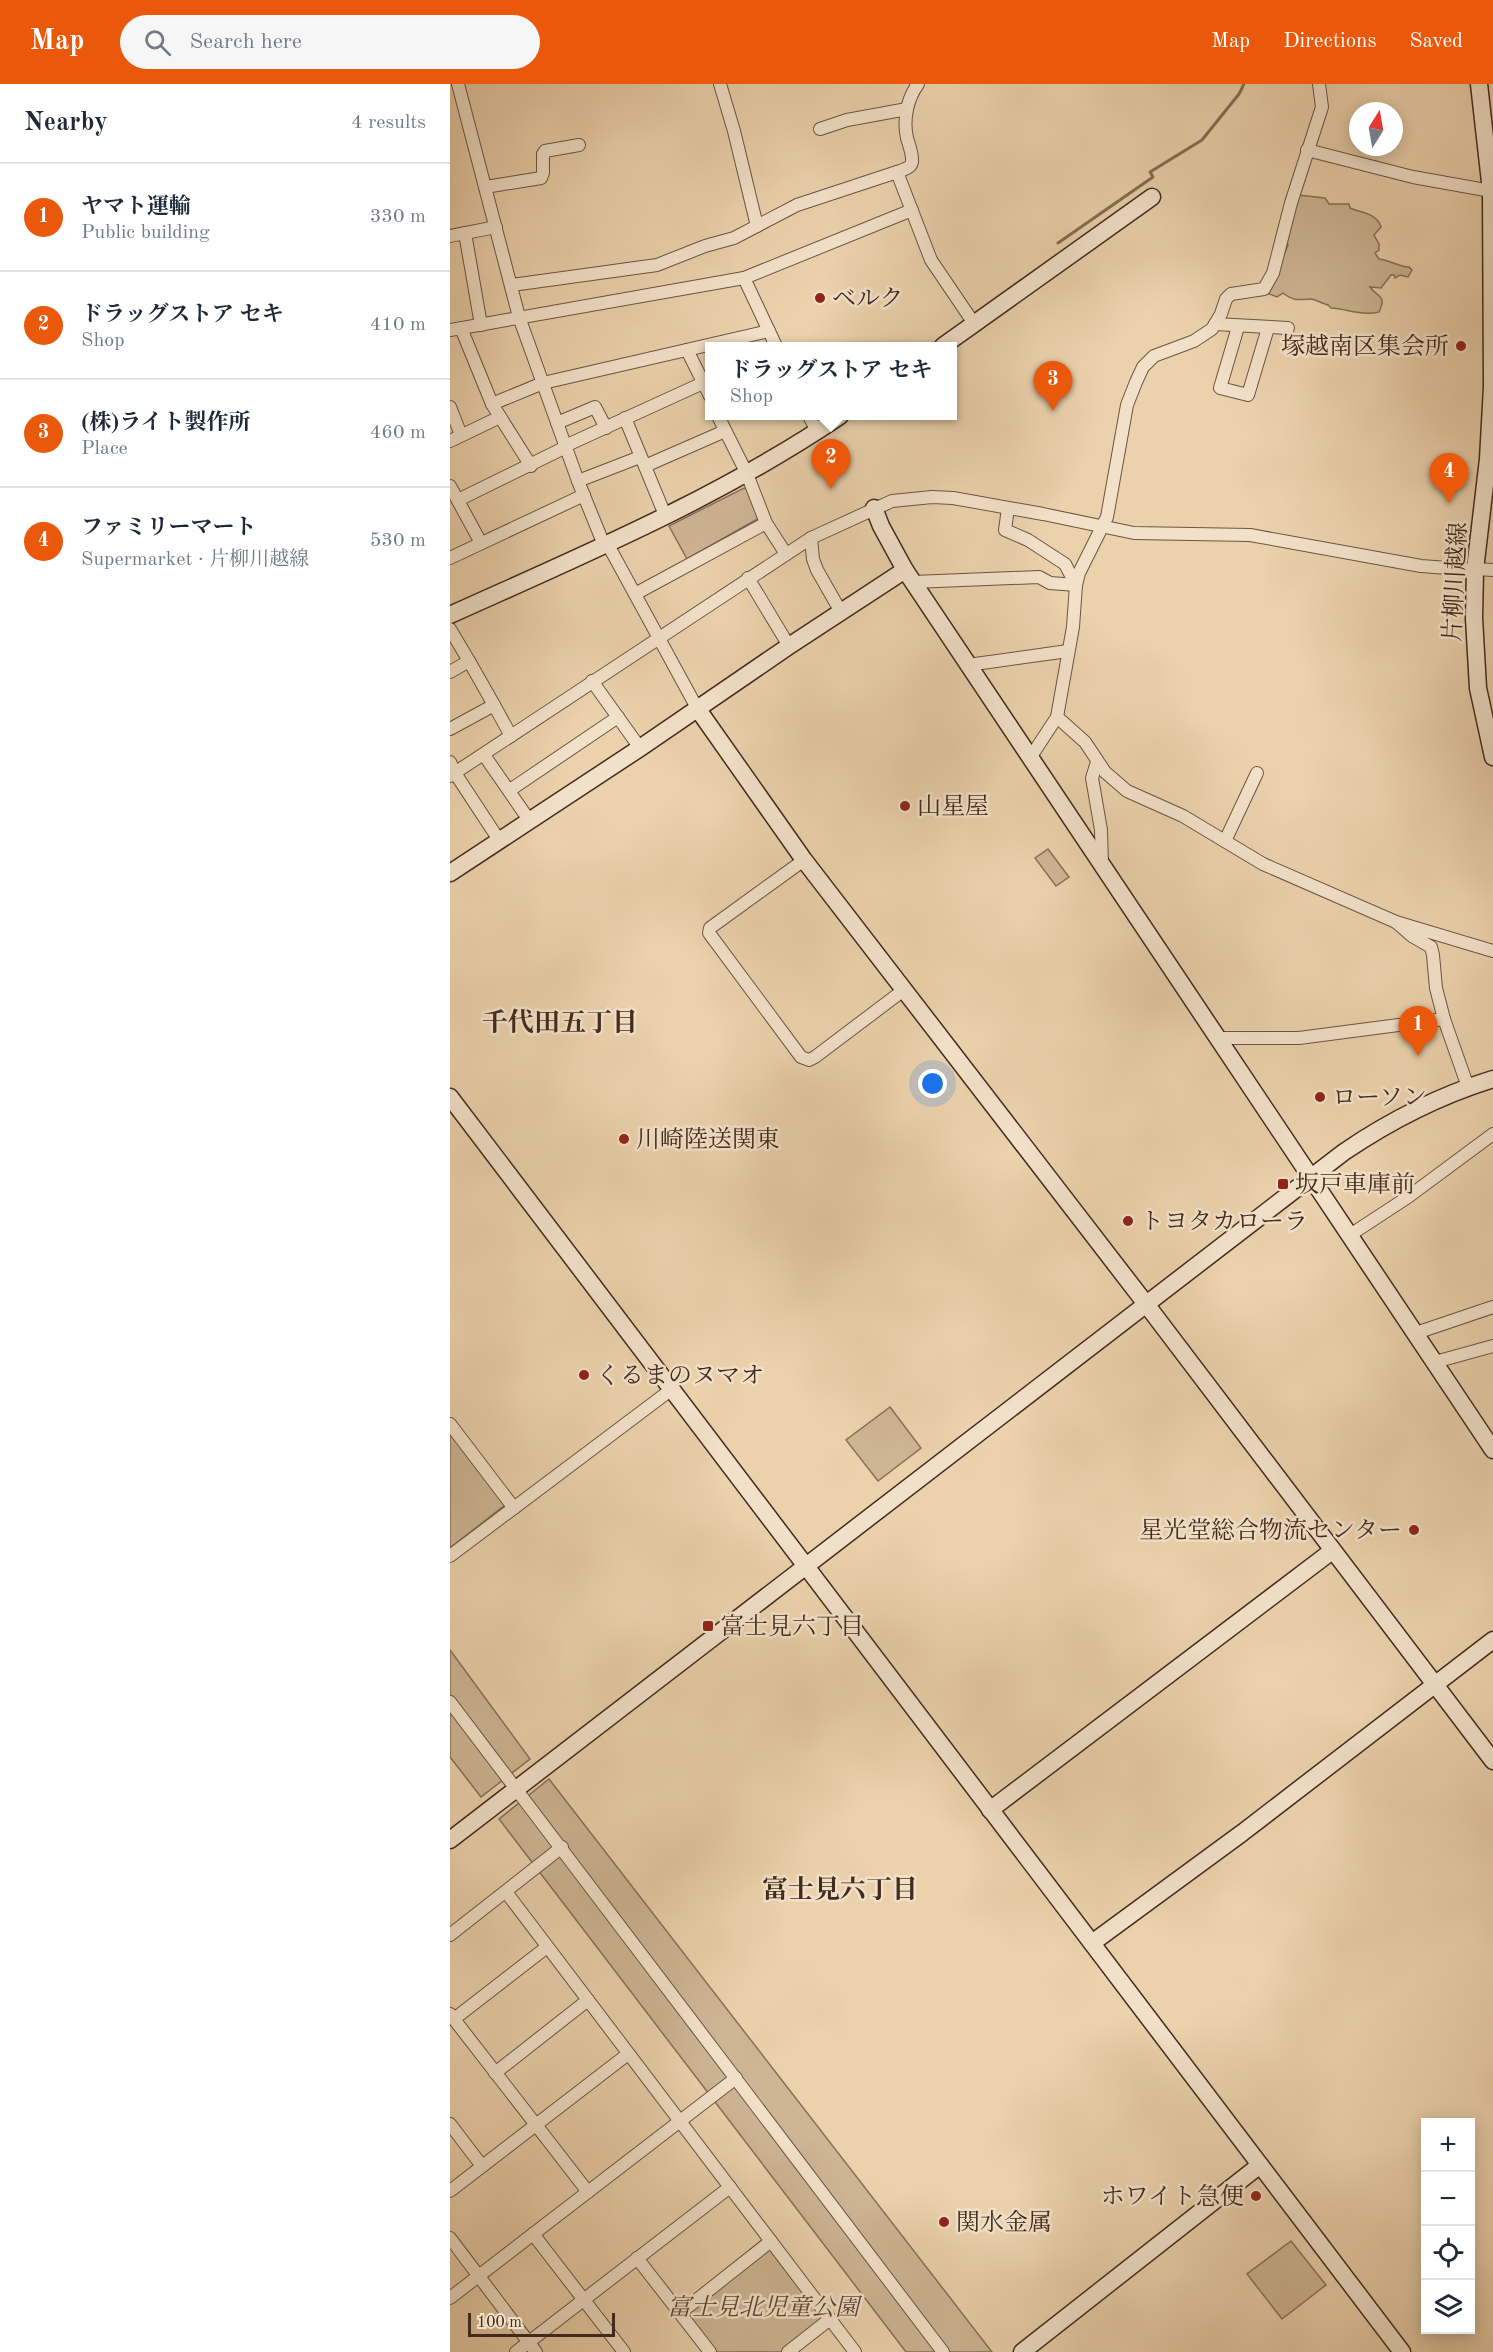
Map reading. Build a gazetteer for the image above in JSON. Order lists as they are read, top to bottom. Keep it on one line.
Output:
{"streets":{"street":["片柳川越線"]},"districts":["千代田五丁目","富士見六丁目"],"parks":["富士見北児童公園"],"places":{"other":["ベルク","塚越南区集会所","山星屋","ローソン","川崎陸送関東","トヨタカローラ","くるまのヌマオ","星光堂総合物流センター","ホワイト急便","関水金属"],"transit":["坂戸車庫前","富士見六丁目"]},"scale_bar":"100 m","north":"top","page":{"header":"Map","search":"Search here","nav":["Map","Directions","Saved"],"heading":["Nearby","4 results"],"list":[{"mark":"1","name":"ヤマト運輸","note":"Public building","value":"330 m"},{"mark":"2","name":"ドラッグストア セキ","note":"Shop","value":"410 m"},{"mark":"3","name":"(株)ライト製作所","note":"Place","value":"460 m"},{"mark":"4","name":"ファミリーマート","note":"Supermarket · 片柳川越線","value":"530 m"}],"popup":["ドラッグストア セキ","Shop"],"pins":["3","2","4","1"],"map_buttons":["+","−"],"scale":"100 m"}}
